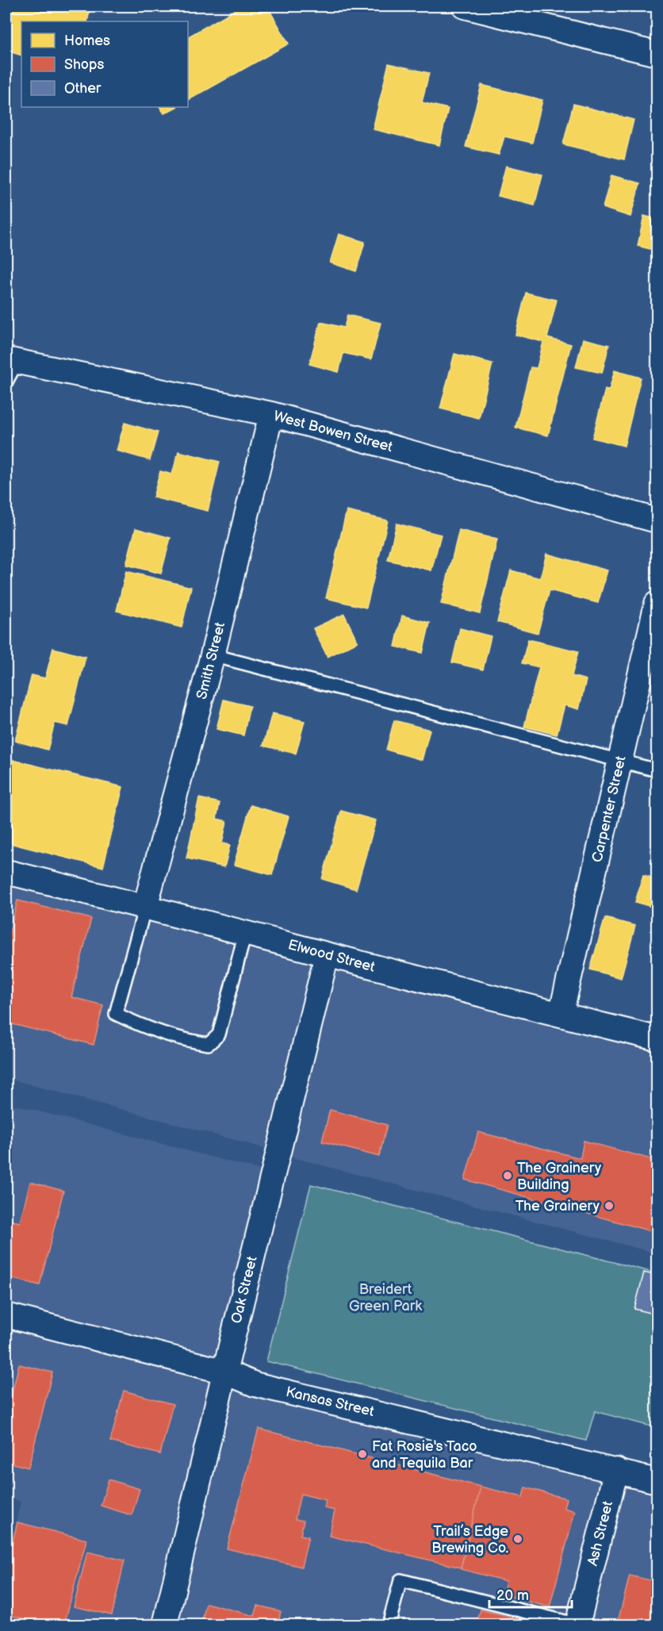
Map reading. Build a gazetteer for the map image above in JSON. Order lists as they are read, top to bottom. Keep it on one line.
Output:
{"streets":{"street":["West Bowen Street","Smith Street","Carpenter Street","Elwood Street","Oak Street","Kansas Street","Ash Street"]},"crossings":[["West Bowen Street","Smith Street"],["Smith Street","Elwood Street"],["Carpenter Street","Elwood Street"],["Elwood Street","Oak Street"],["Oak Street","Kansas Street"],["Kansas Street","Ash Street"]],"parks":["Breidert Green Park"],"places":["The Grainery Building","The Grainery","Fat Rosie's Taco and Tequila Bar","Trail’s Edge Brewing Co."],"legend":["Homes","Shops","Other"],"scale_bar":"20 m"}
